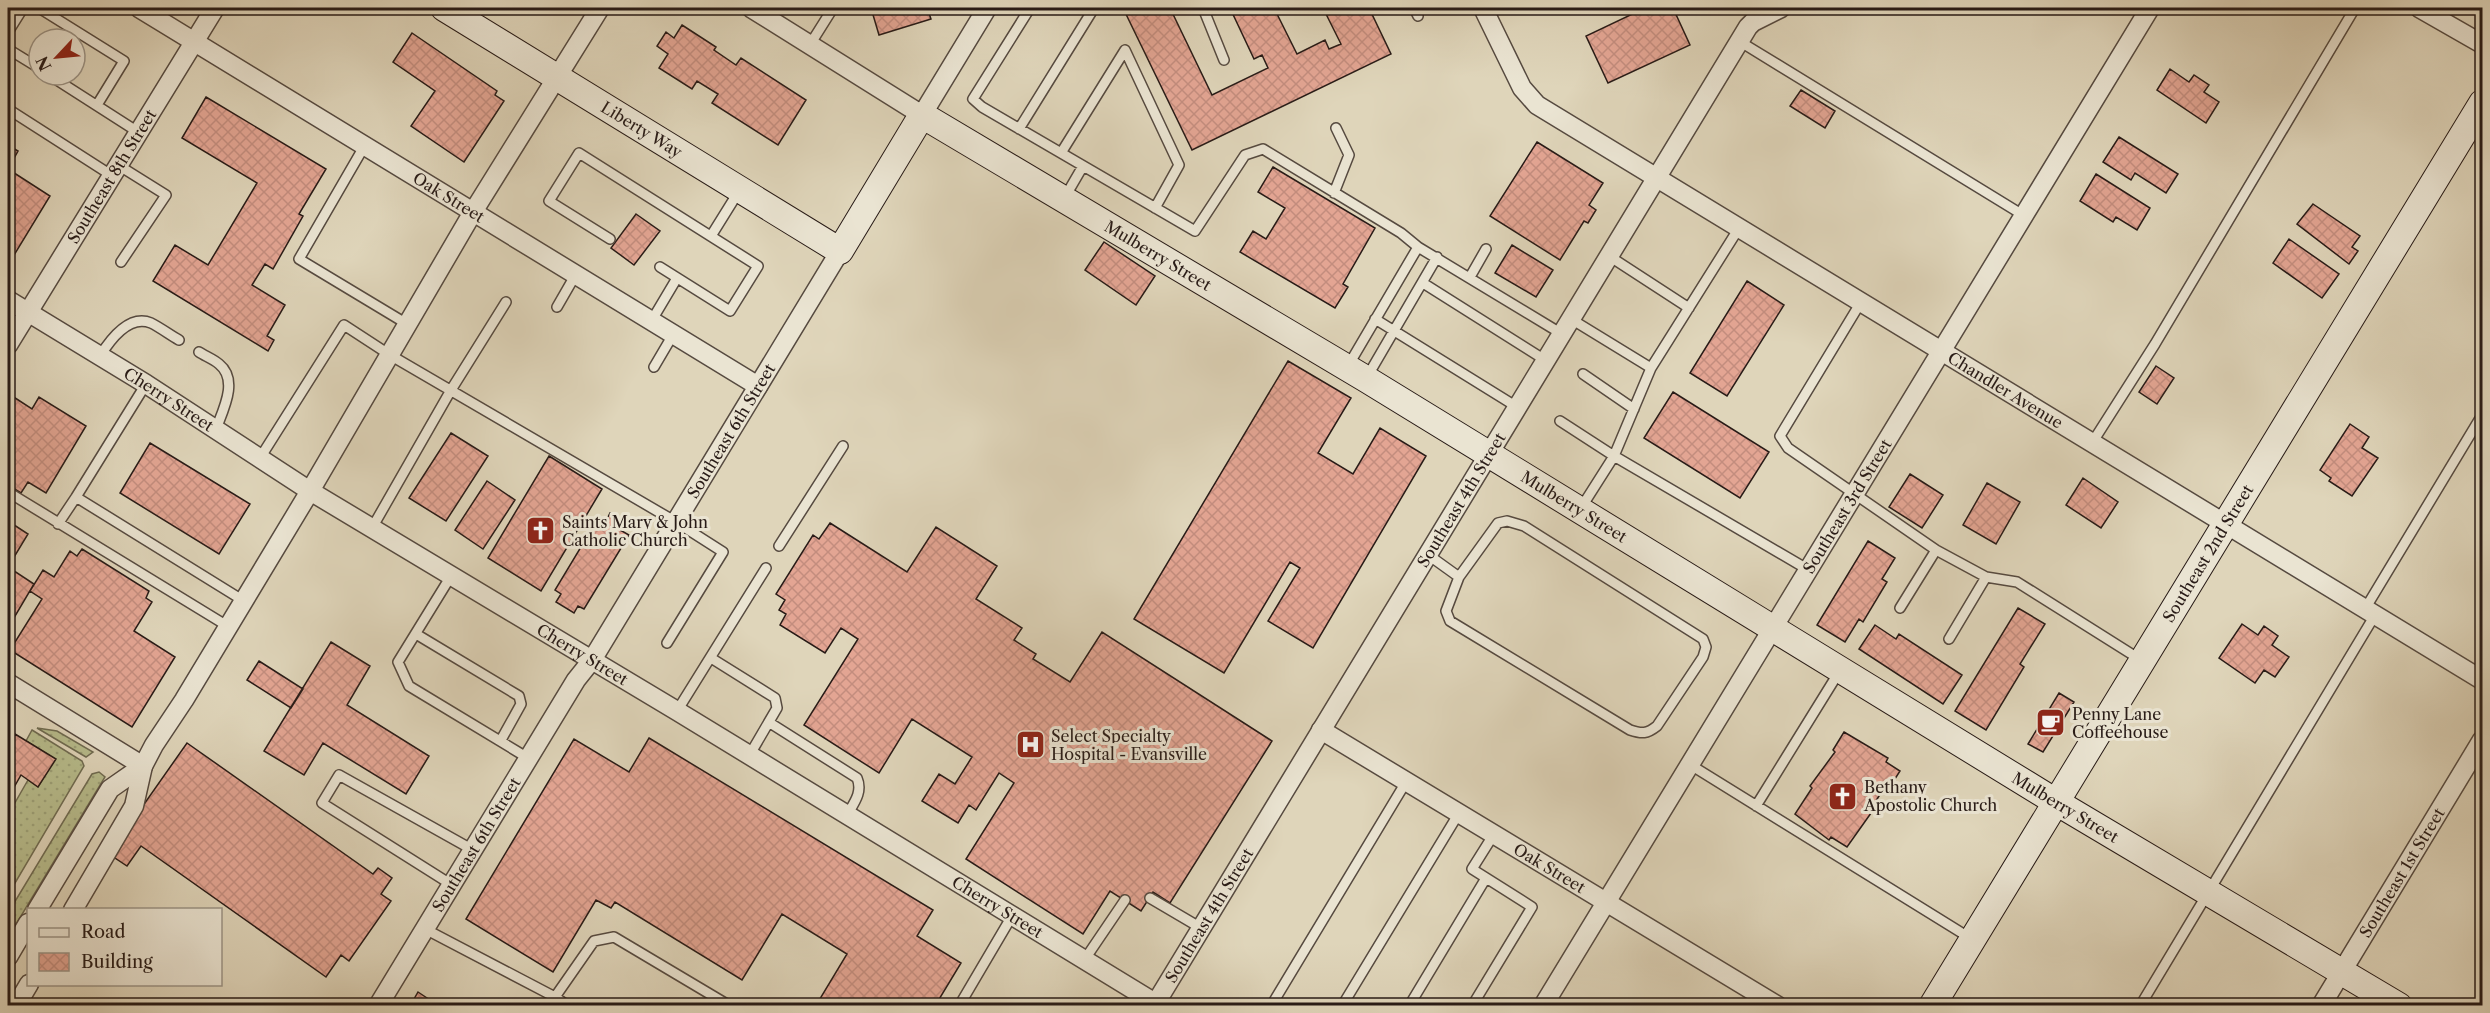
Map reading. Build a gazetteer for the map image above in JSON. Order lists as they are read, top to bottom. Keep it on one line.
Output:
{"streets":{"street":["Liberty Way","Southeast 8th Street","Oak Street","Mulberry Street","Chandler Avenue","Cherry Street","Southeast 6th Street","Southeast 4th Street","Southeast 3rd Street","Southeast 2nd Street","Southeast 1st Street"]},"crossings":[["Liberty Way","Southeast 6th Street"],["Southeast 8th Street","Oak Street"],["Southeast 8th Street","Cherry Street"],["Oak Street","Southeast 6th Street"],["Oak Street","Southeast 4th Street"],["Oak Street","Southeast 3rd Street"],["Mulberry Street","Southeast 6th Street"],["Mulberry Street","Southeast 4th Street"],["Mulberry Street","Southeast 3rd Street"],["Mulberry Street","Southeast 2nd Street"],["Mulberry Street","Southeast 1st Street"],["Chandler Avenue","Southeast 4th Street"],["Chandler Avenue","Southeast 3rd Street"],["Chandler Avenue","Southeast 2nd Street"],["Cherry Street","Southeast 6th Street"],["Cherry Street","Southeast 4th Street"]],"places":{"church":["Saints Mary & John Catholic Church","Bethany Apostolic Church"],"cafe":["Penny Lane Coffeehouse"],"hospital":["Select Specialty Hospital - Evansville"]},"legend":["Road","Building"],"north":"bottom left"}
